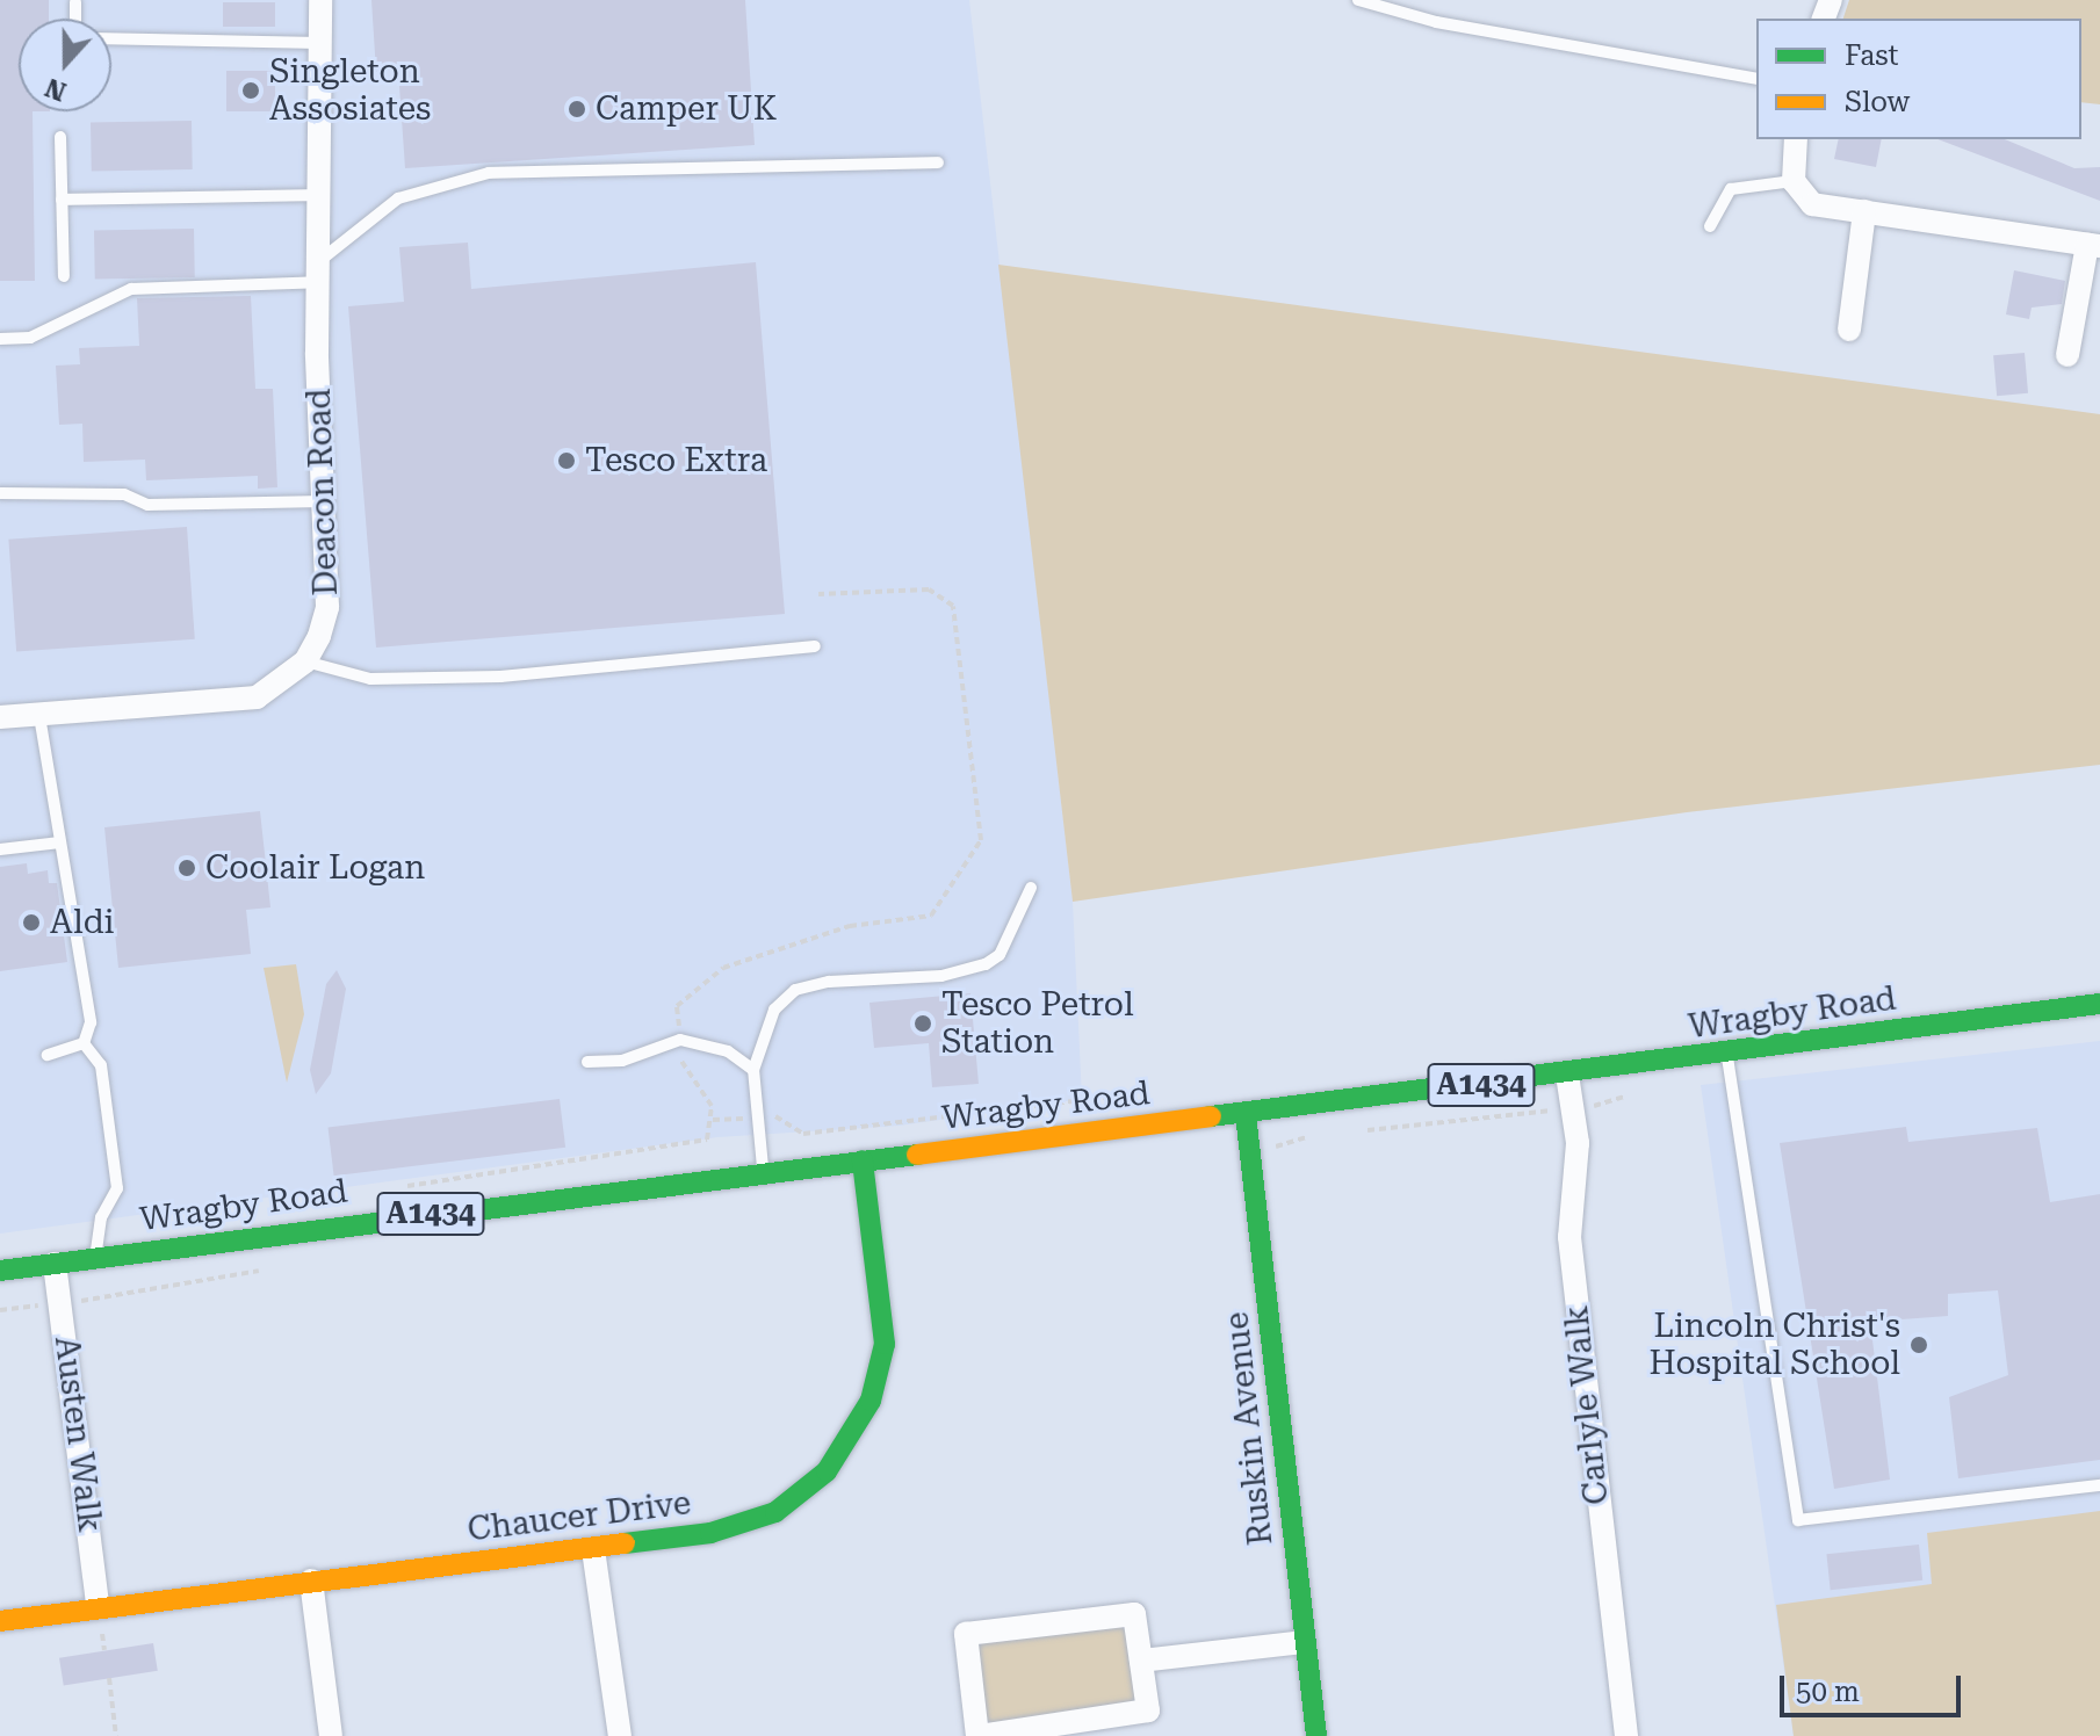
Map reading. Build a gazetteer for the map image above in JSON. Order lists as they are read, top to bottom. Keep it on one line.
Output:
{"streets":{"main road":["Wragby Road","A1434","Ruskin Avenue","Chaucer Drive"],"street":["Deacon Road","Carlyle Walk","Austen Walk"]},"crossings":[["Wragby Road","Carlyle Walk"],["Wragby Road","Ruskin Avenue"],["Wragby Road","Austen Walk"],["Wragby Road","Chaucer Drive"],["Austen Walk","Chaucer Drive"]],"places":["Singleton Assosiates","Camper UK","Tesco Extra","Coolair Logan","Aldi","Tesco Petrol Station","Lincoln Christ's Hospital School"],"legend":["Fast","Slow"],"scale_bar":"50 m","north":"bottom"}
